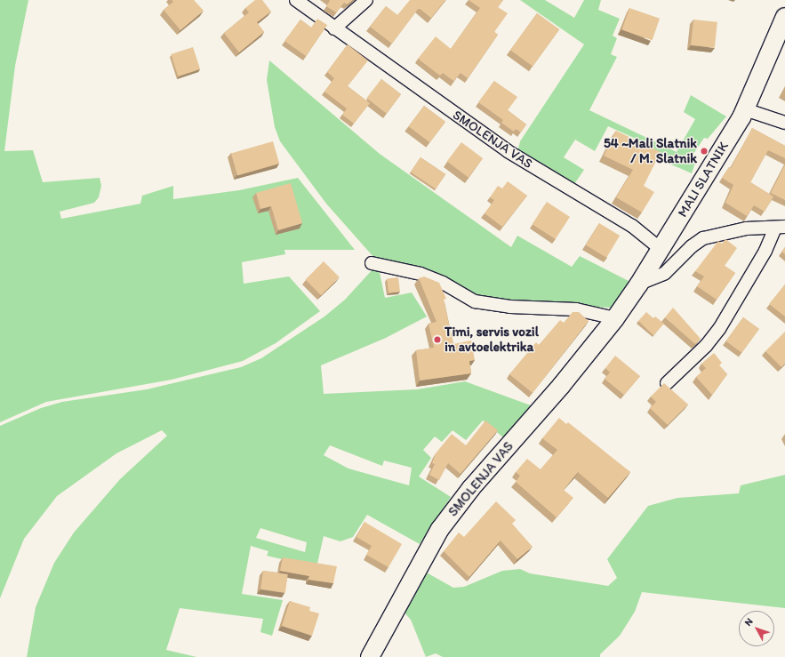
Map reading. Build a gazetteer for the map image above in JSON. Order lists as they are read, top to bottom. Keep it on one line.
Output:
{"streets":{"main road":["SMOLENJA VAS","MALI SLATNIK"]},"crossings":[["SMOLENJA VAS","MALI SLATNIK"]],"places":["54 ~Mali Slatnik / M. Slatnik","Timi, servis vozil in avtoelektrika"],"north":"top left"}
